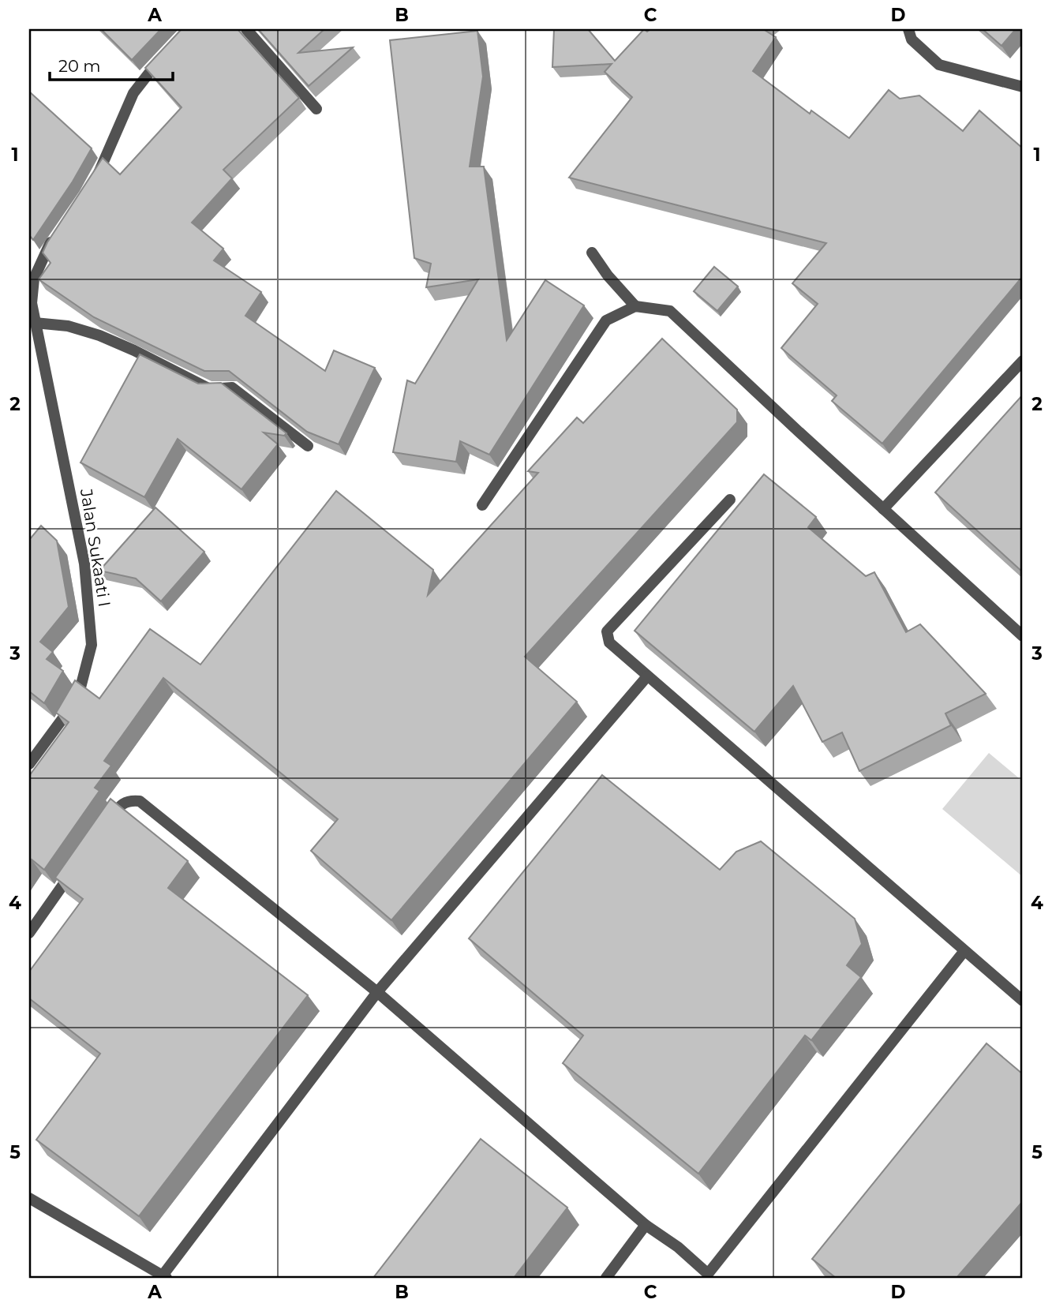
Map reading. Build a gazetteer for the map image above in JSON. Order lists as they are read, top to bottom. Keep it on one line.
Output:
{"streets":{"street":["Jalan Sukaati I"]},"scale_bar":"20 m","grid":{"columns":["A","B","C","D"],"rows":["1","2","3","4","5"]}}
